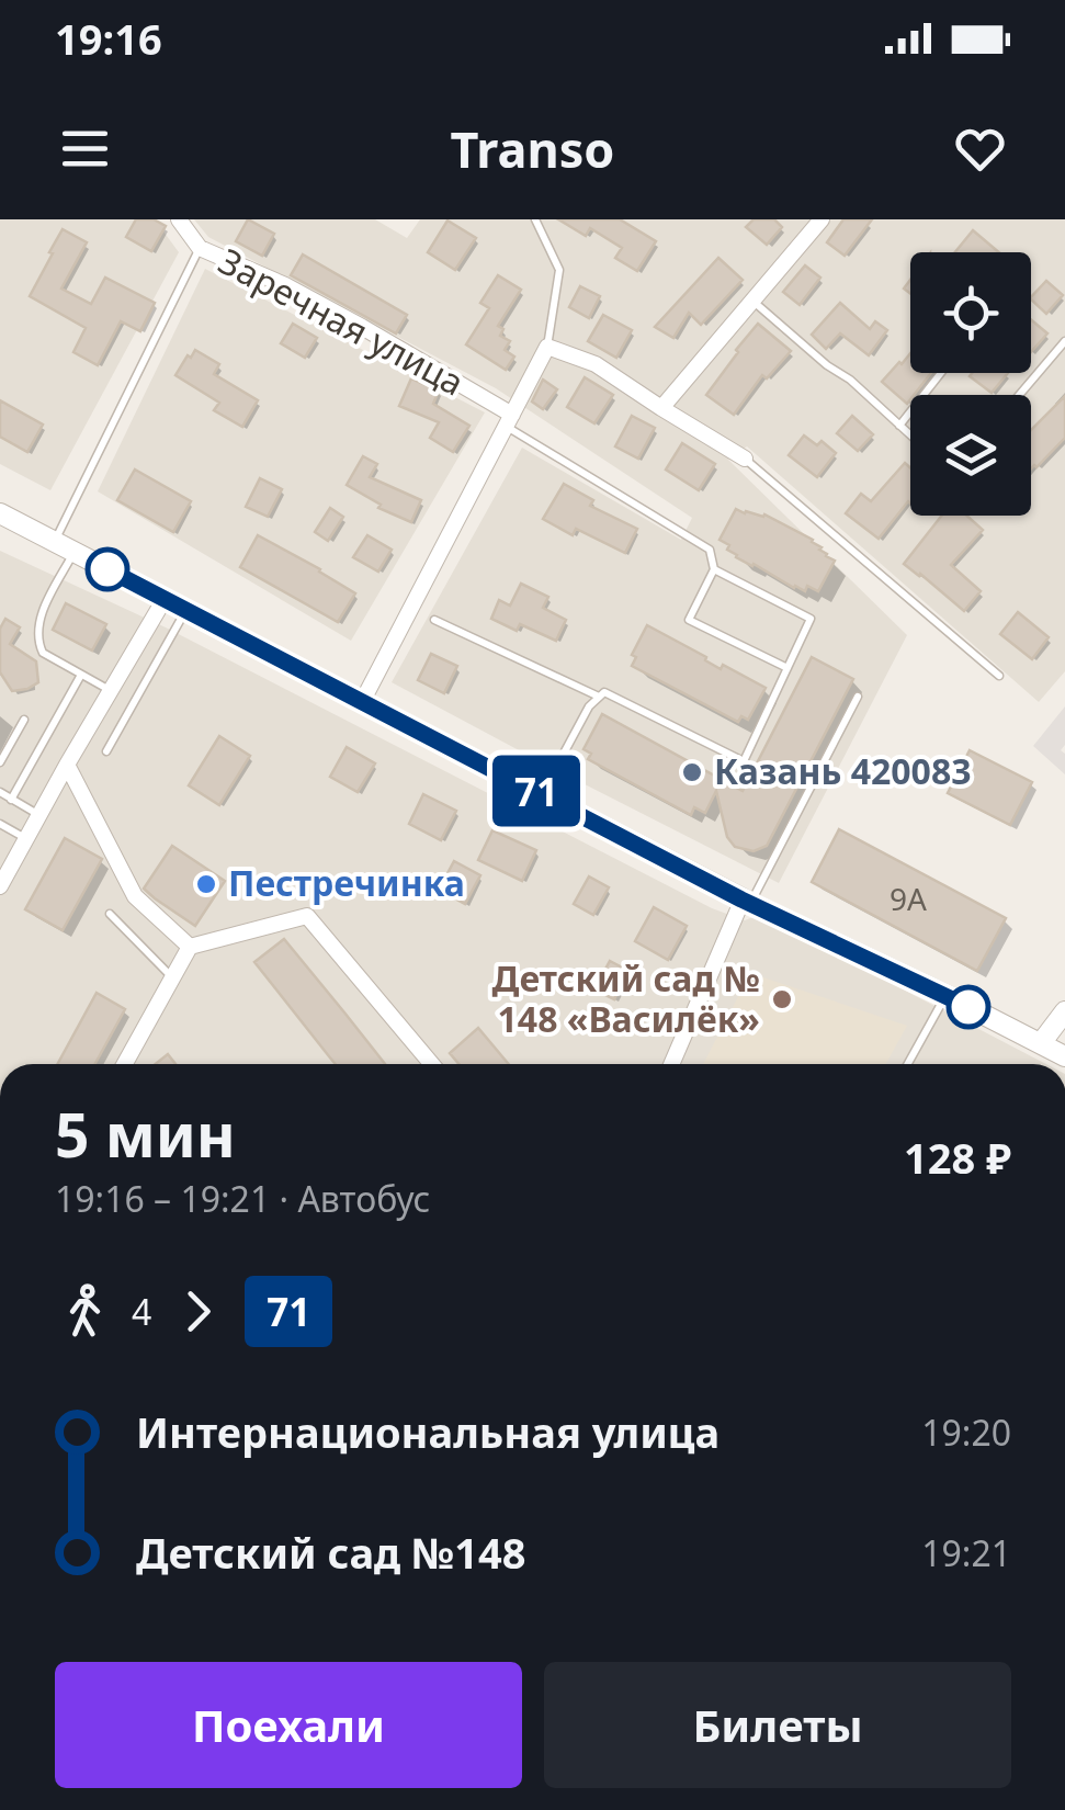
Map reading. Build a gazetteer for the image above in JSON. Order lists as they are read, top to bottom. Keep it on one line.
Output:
{"streets":{"street":["Заречная улица"]},"places":["Казань 420083","Пестречинка","Детский сад № 148 «Василёк»"],"lines":["bus line 71"],"house_numbers":["9А"],"page":{"status":"19:16","header":"Transo","on_map":"71","heading":["5 мин","19:16 – 19:21 · Автобус","128 ₽"],"legs":["4","71"],"list":[{"name":"Интернациональная улица","value":"19:20"},{"name":"Детский сад №148","value":"19:21"}],"buttons":["Поехали","Билеты"]}}
